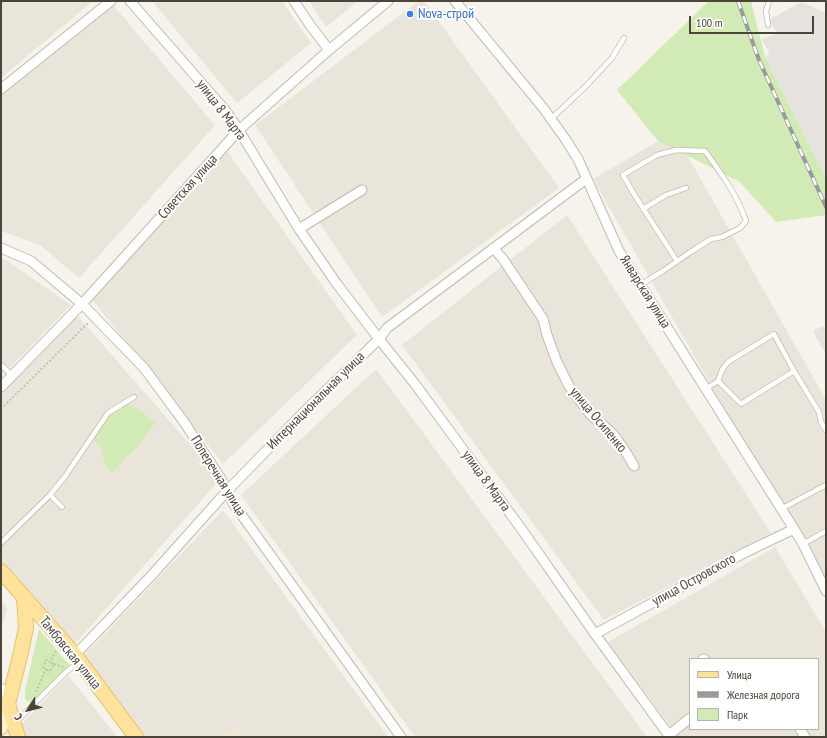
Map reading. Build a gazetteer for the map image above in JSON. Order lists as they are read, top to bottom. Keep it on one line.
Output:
{"streets":{"main road":["Тамбовская улица"],"street":["улица 8 Марта","Советская улица","Январская улица","Интернациональная улица","улица Осипенко","Поперечная улица","улица Островского"]},"crossings":[["улица 8 Марта","Советская улица"],["улица 8 Марта","Интернациональная улица"],["улица 8 Марта","улица Островского"],["Советская улица","Поперечная улица"],["Январская улица","Интернациональная улица"],["Январская улица","улица Островского"],["Интернациональная улица","улица Осипенко"],["Интернациональная улица","Поперечная улица"],["Интернациональная улица","Тамбовская улица"]],"places":["Nova-строй"],"legend":["Улица","Железная дорога","Парк"],"scale_bar":"100 m","north":"bottom left"}
